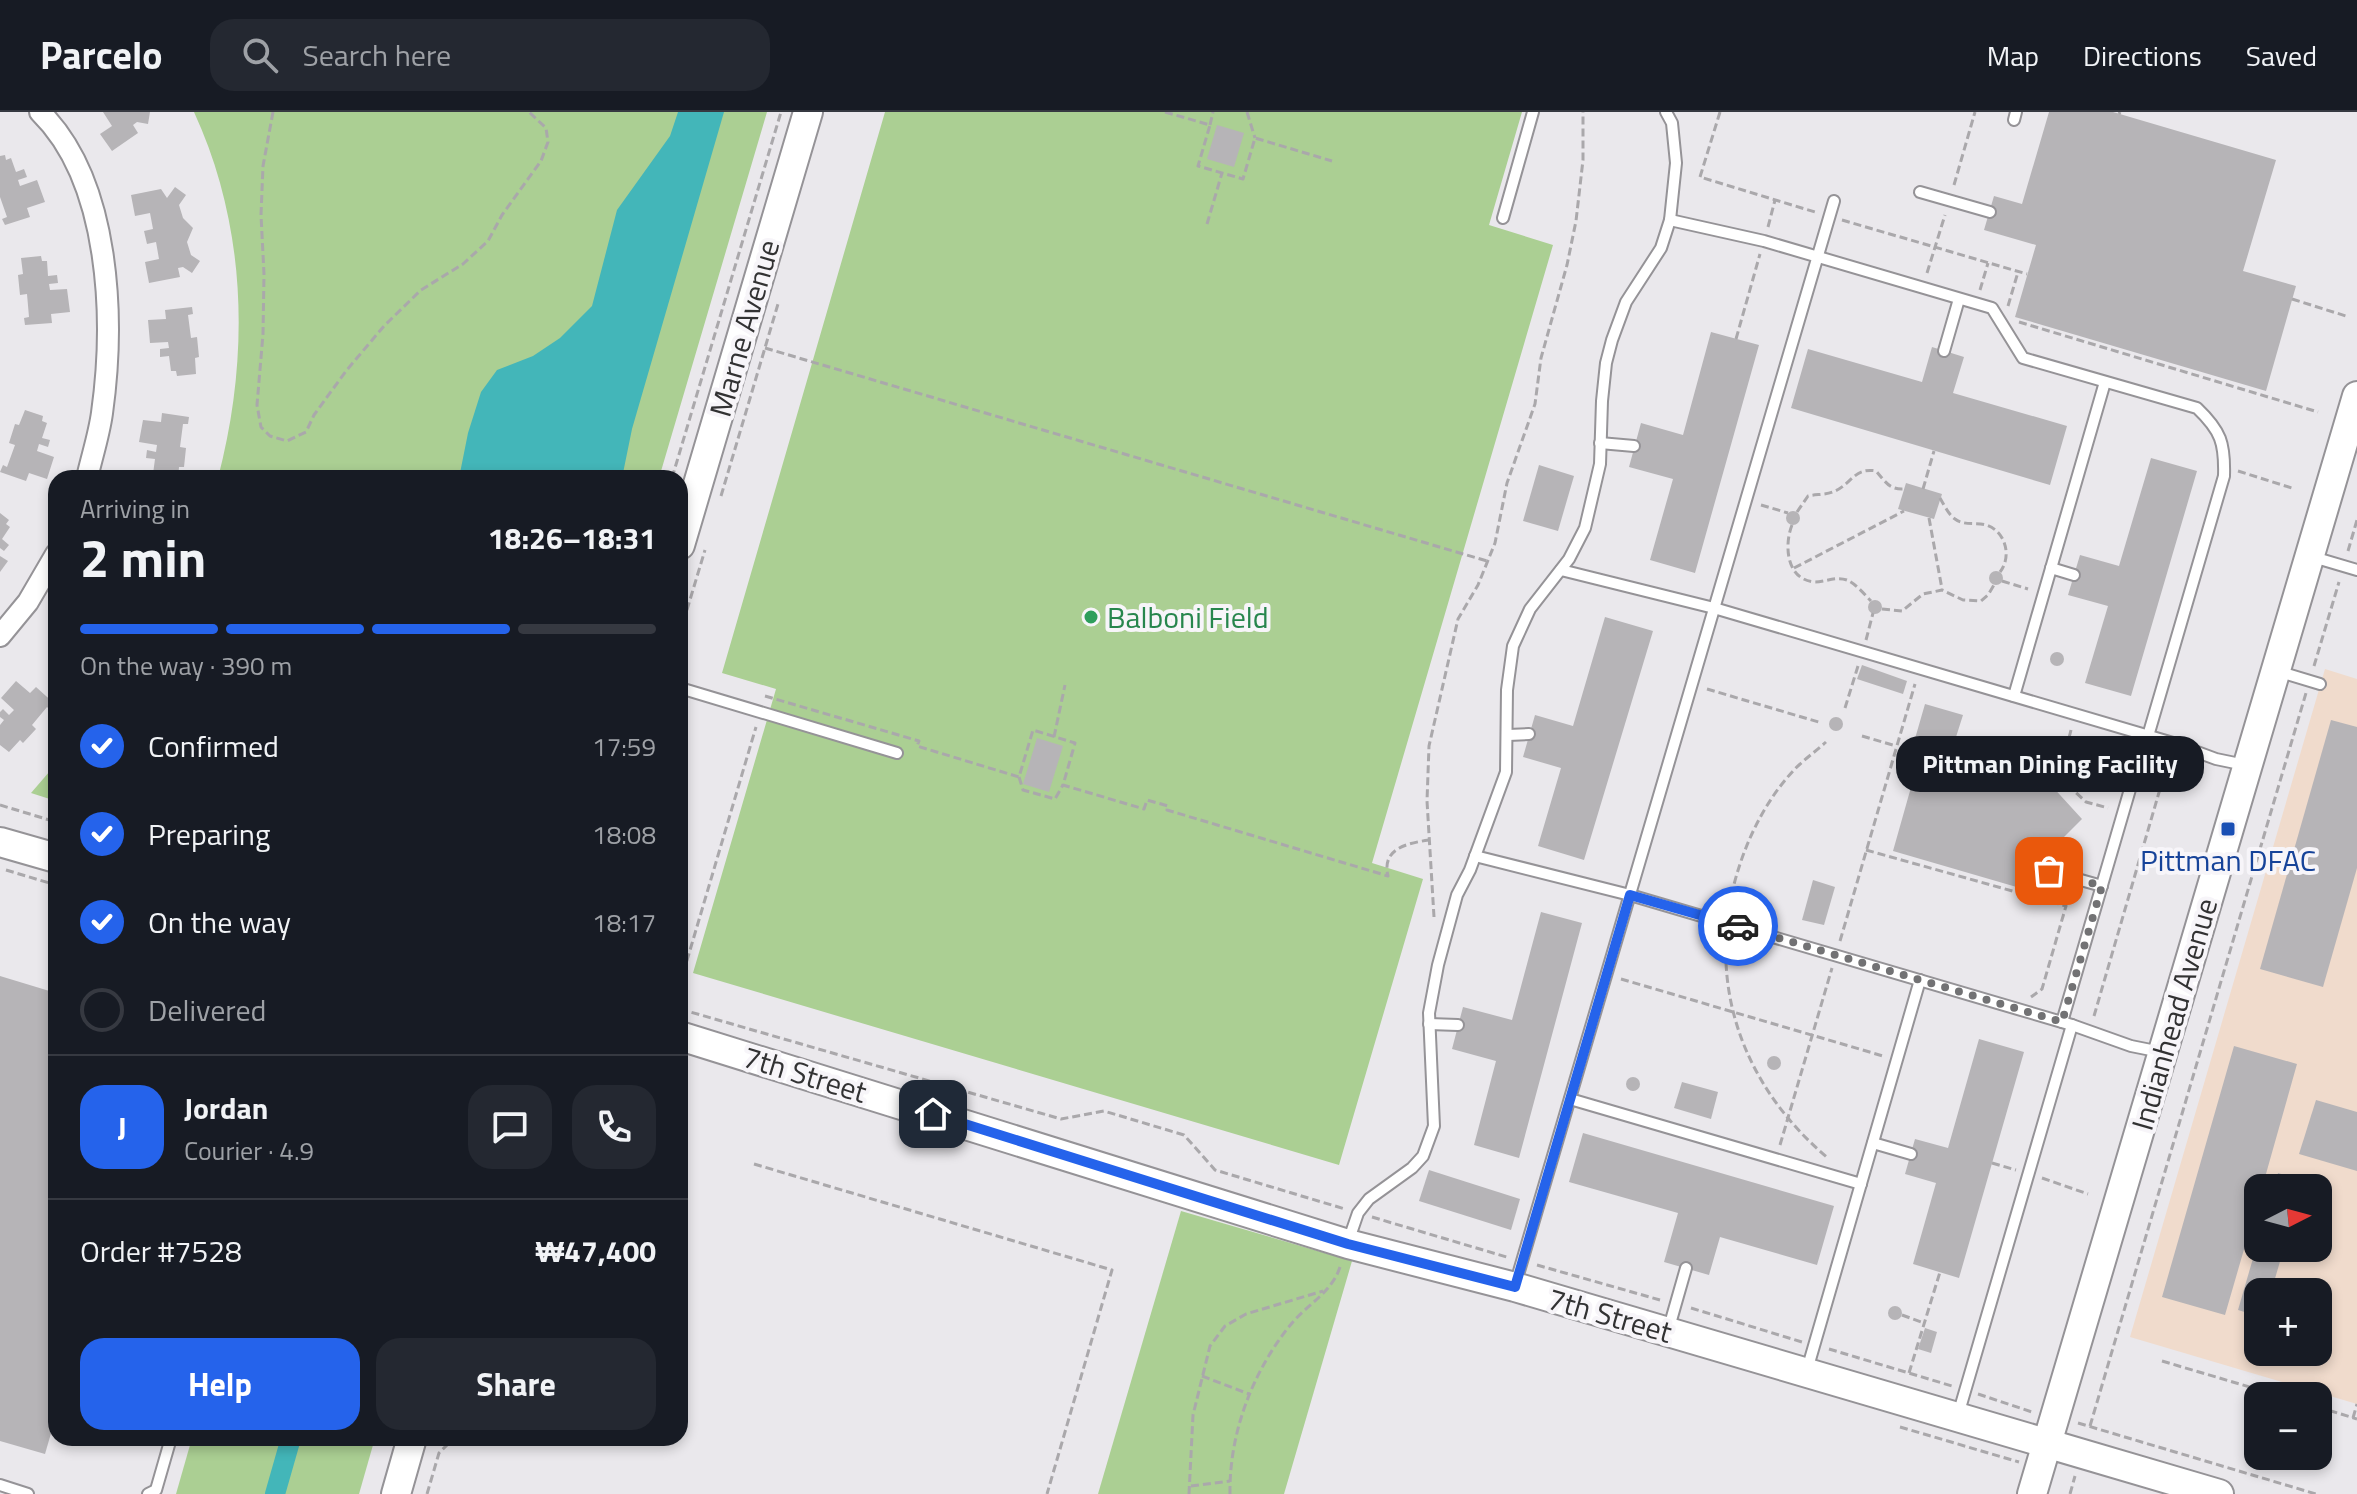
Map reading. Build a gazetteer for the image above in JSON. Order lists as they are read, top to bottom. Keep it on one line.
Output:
{"streets":{"street":["Marne Avenue","Indianhead Avenue","7th Street"]},"crossings":[["Indianhead Avenue","7th Street"]],"places":{"other":["Balboni Field","Pittman Dining Facility"],"transit":["Pittman DFAC"]},"north":"right","page":{"header":"Parcelo","search":"Search here","nav":["Map","Directions","Saved"],"heading":["2 min","Arriving in","18:26–18:31"],"panel":["Jordan","Courier · 4.9","Order #7528","₩47,400"],"bar":"On the way · 390 m","list":[["Confirmed","17:59"],["Preparing","18:08"],["On the way","18:17"],"Delivered"],"bubble":"Pittman Dining Facility","round":"J","map_buttons":["+","−"],"buttons":["Help","Share"]}}
